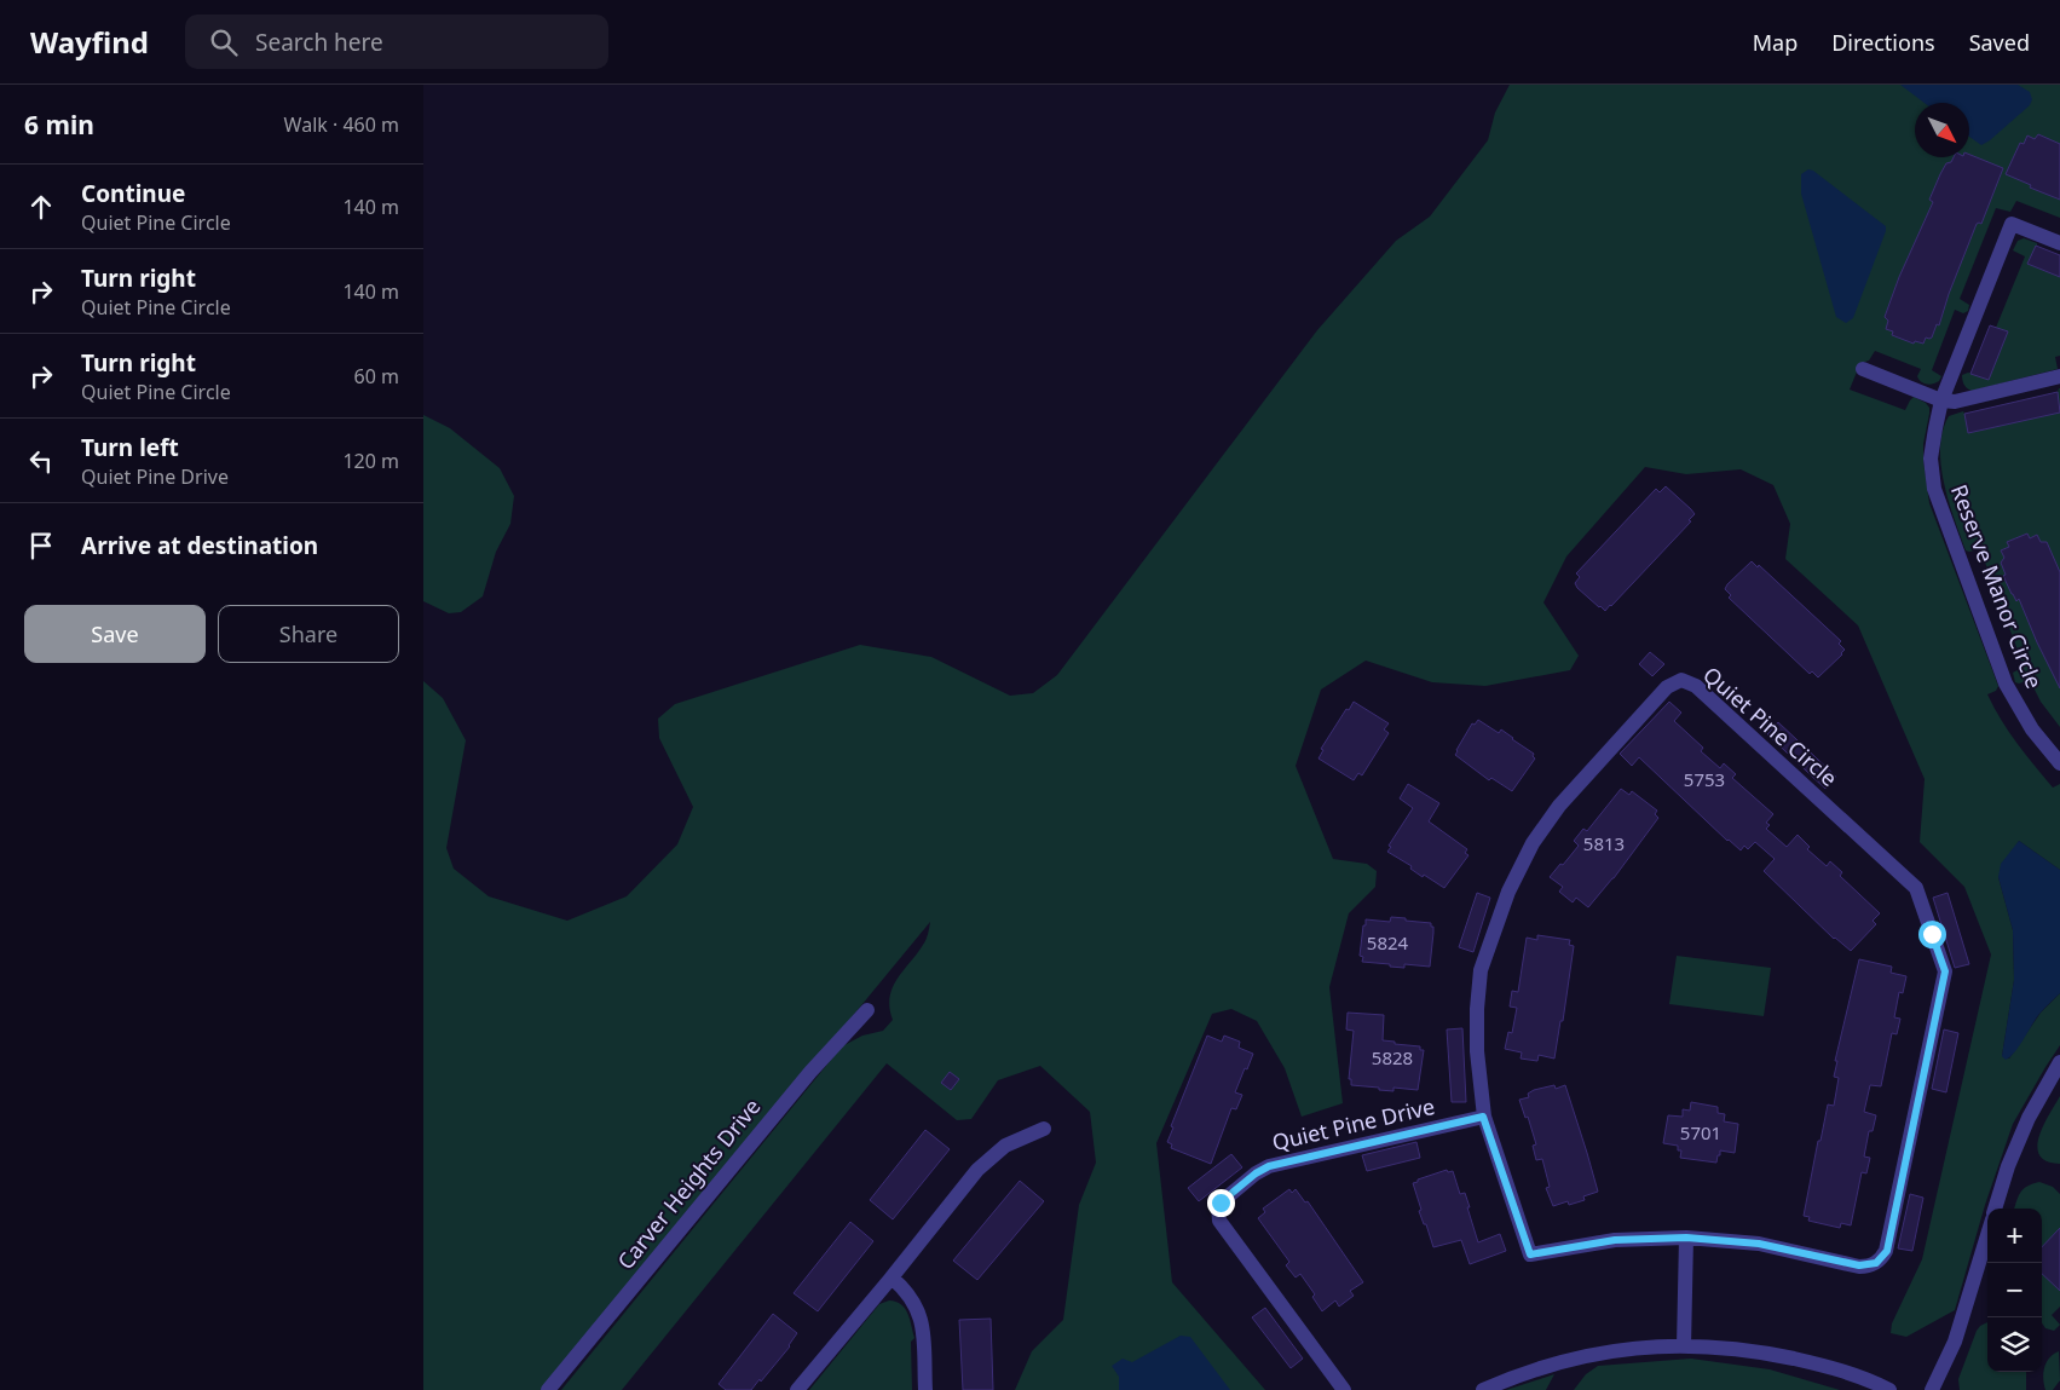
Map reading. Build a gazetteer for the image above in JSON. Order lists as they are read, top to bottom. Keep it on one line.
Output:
{"streets":{"street":["Reserve Manor Circle","Quiet Pine Circle","Quiet Pine Drive","Carver Heights Drive"]},"crossings":[["Quiet Pine Circle","Quiet Pine Drive"]],"house_numbers":["5753","5813","5824","5828","5701"],"north":"bottom right","page":{"header":"Wayfind","search":"Search here","nav":["Map","Directions","Saved"],"heading":["6 min","Walk · 460 m"],"list":[["Continue","Quiet Pine Circle","140 m"],["Turn right","Quiet Pine Circle","140 m"],["Turn right","Quiet Pine Circle","60 m"],["Turn left","Quiet Pine Drive","120 m"],"Arrive at destination"],"buttons":["Save","Share"],"map_buttons":["+","−"]}}
